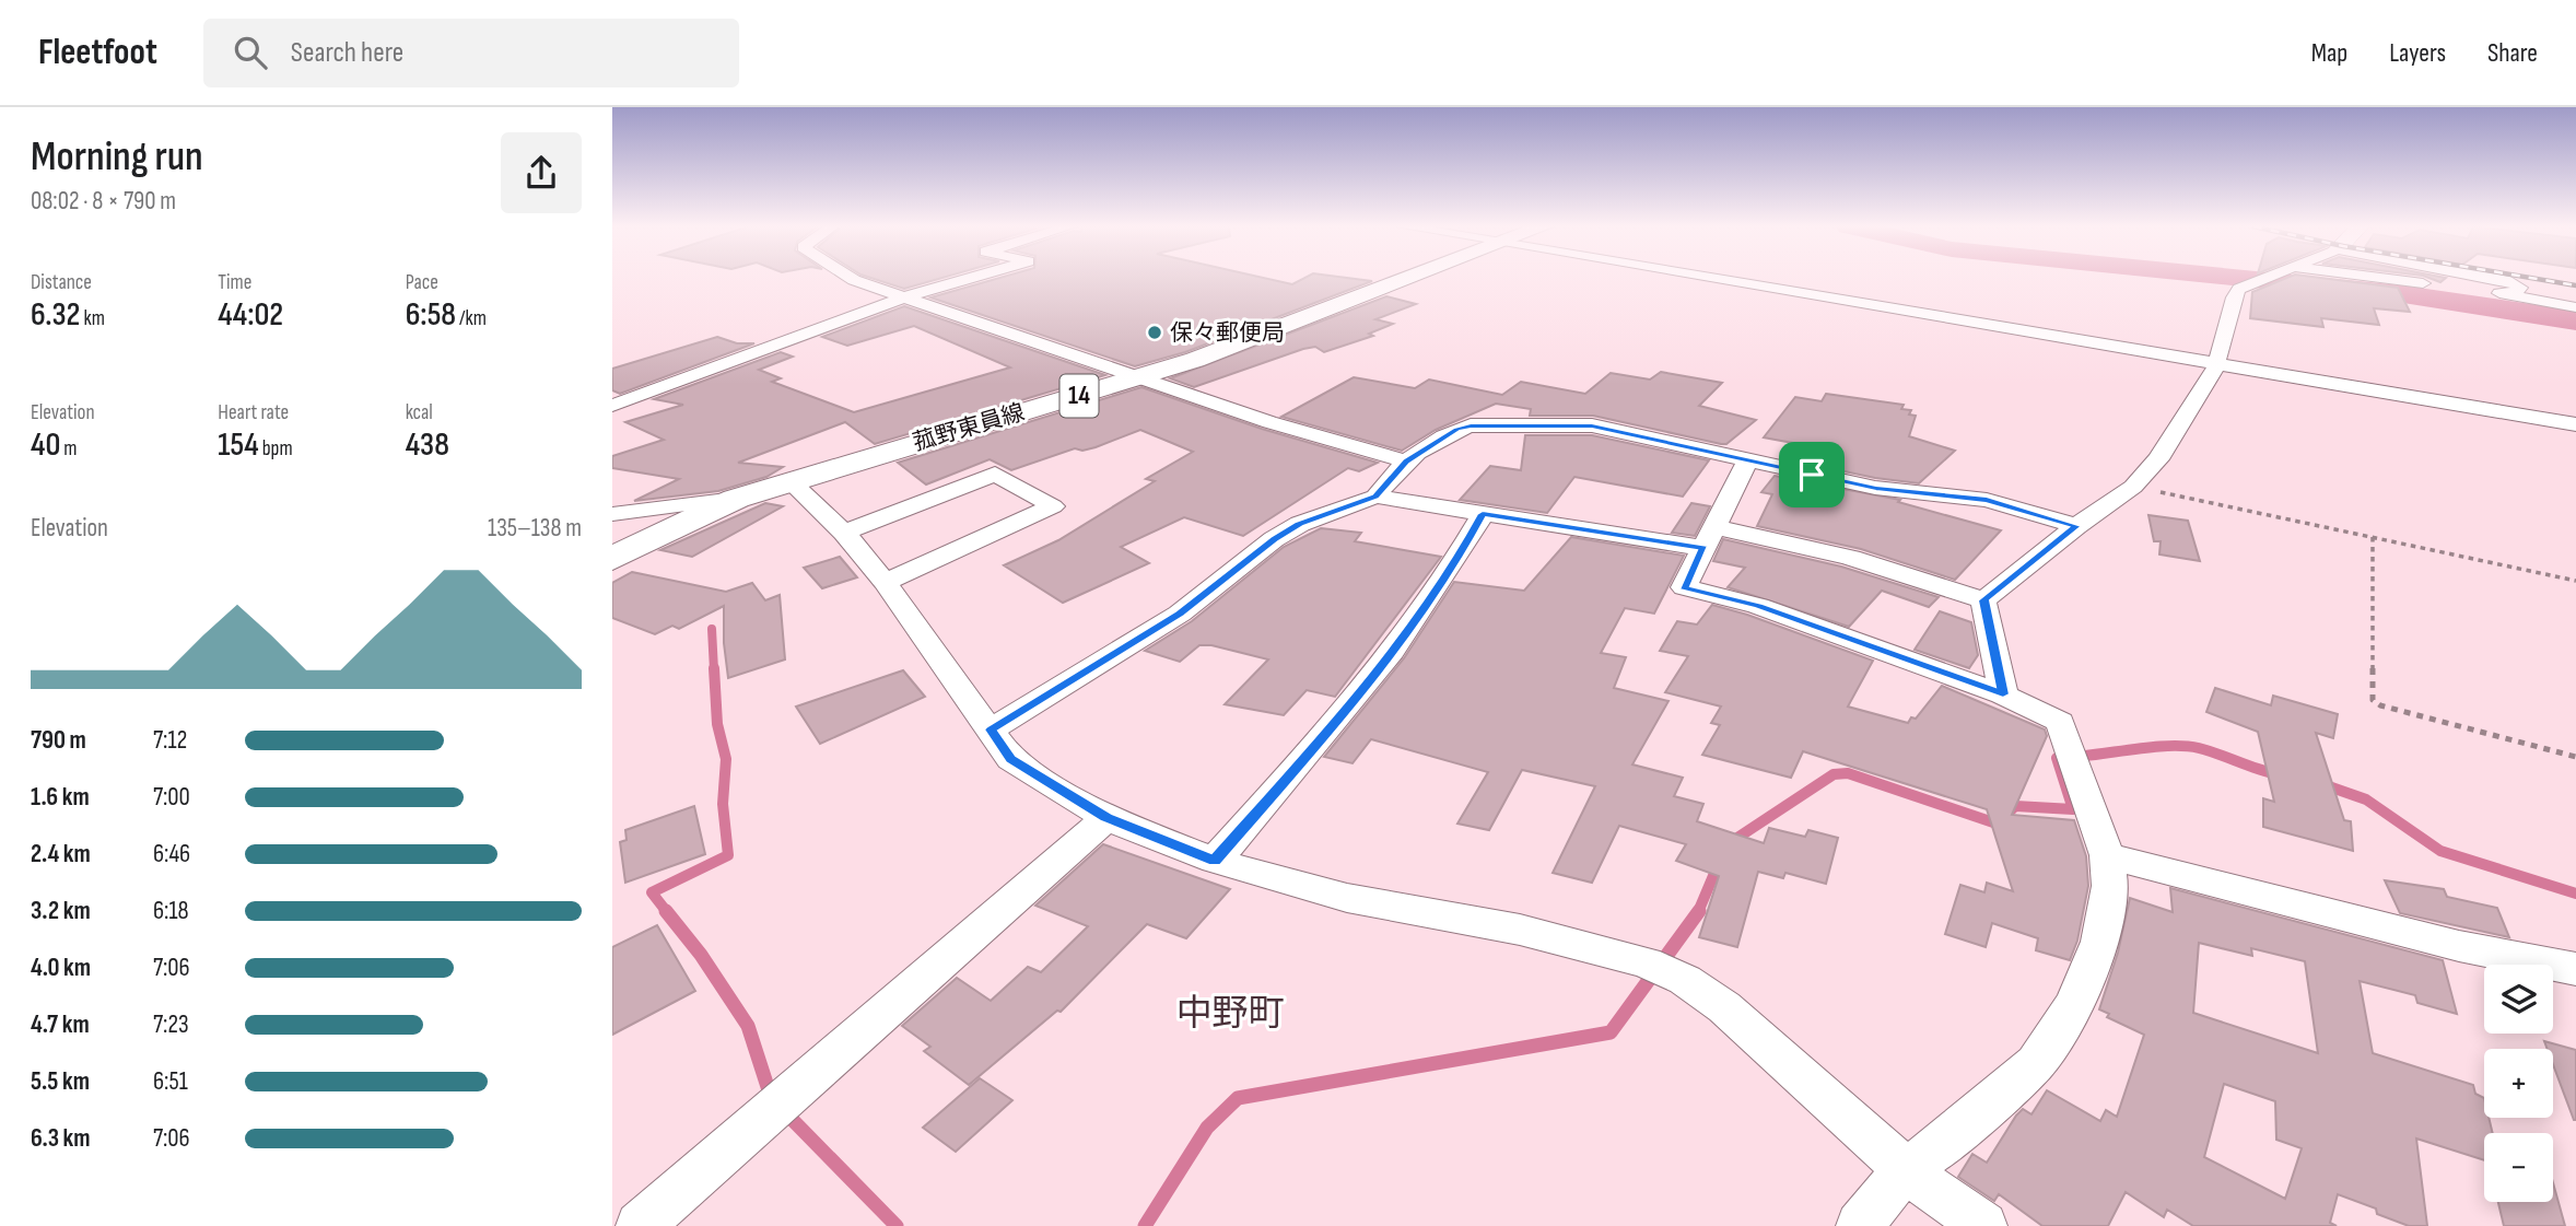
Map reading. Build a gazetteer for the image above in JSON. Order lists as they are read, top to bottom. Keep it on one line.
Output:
{"streets":{"main road":["14","菰野東員線"]},"districts":["中野町"],"places":["保々郵便局"],"page":{"header":"Fleetfoot","search":"Search here","nav":["Map","Layers","Share"],"heading":["Morning run","08:02 · 8 × 790 m"],"stats":[["Distance","6.32 km"],["Time","44:02"],["Pace","6:58 /km"],["Elevation","40 m"],["Heart rate","154 bpm"],["kcal","438"]],"chart":["Elevation","135–138 m"],"list":[{"name":"790 m","note":"7:12"},{"name":"1.6 km","note":"7:00"},{"name":"2.4 km","note":"6:46"},{"name":"3.2 km","note":"6:18"},{"name":"4.0 km","note":"7:06"},{"name":"4.7 km","note":"7:23"},{"name":"5.5 km","note":"6:51"},{"name":"6.3 km","note":"7:06"}],"map_buttons":["+","−"]}}
